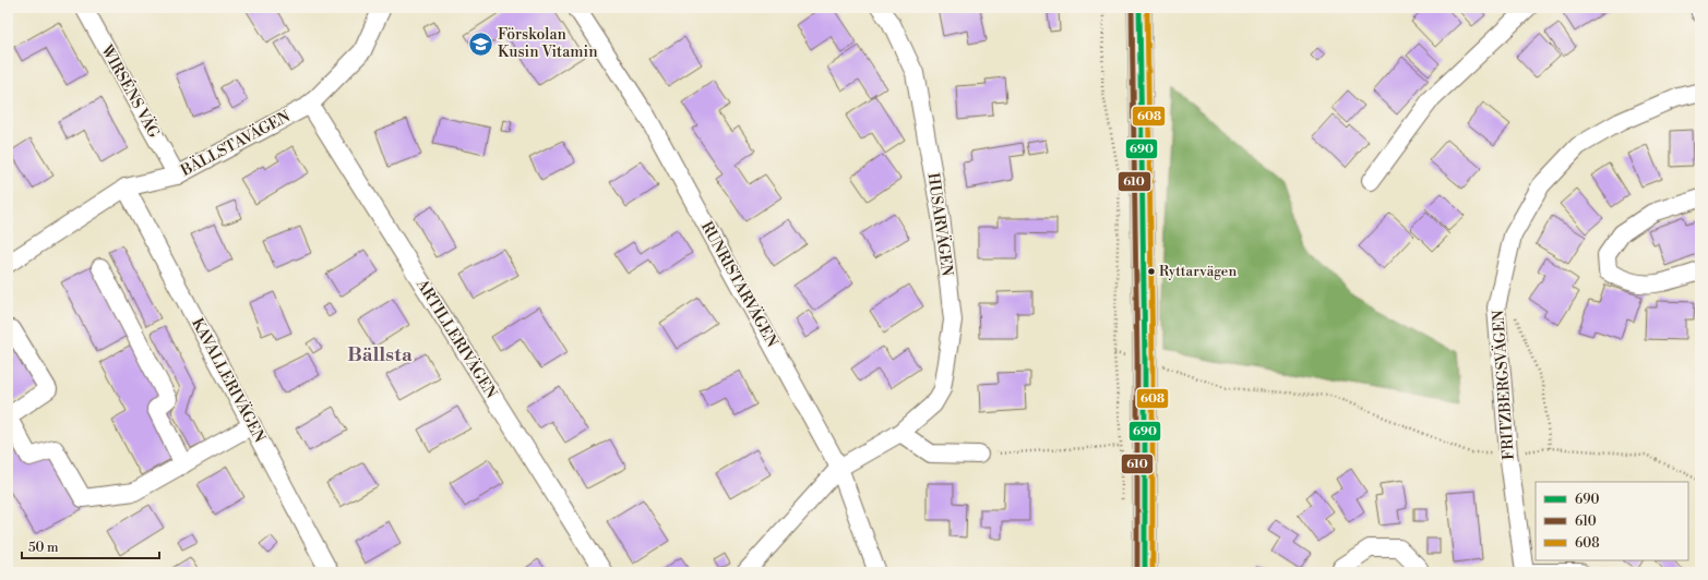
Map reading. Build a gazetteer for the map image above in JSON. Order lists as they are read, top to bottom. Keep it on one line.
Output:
{"streets":{"street":["WIRSÉNS VÄG","BÄLLSTAVÄGEN","HUSARVÄGEN","RUNRISTARVÄGEN","ARTILLERIVÄGEN","KAVALLERIVÄGEN","FRITZBERGSVÄGEN"]},"crossings":[["WIRSÉNS VÄG","BÄLLSTAVÄGEN"],["BÄLLSTAVÄGEN","ARTILLERIVÄGEN"],["BÄLLSTAVÄGEN","KAVALLERIVÄGEN"],["HUSARVÄGEN","RUNRISTARVÄGEN"]],"districts":["Bällsta"],"places":{"school or university":["Förskolan Kusin Vitamin"],"other":["Ryttarvägen"]},"lines":["transit line 690","transit line 610","transit line 608"],"legend":["690","610","608"],"scale_bar":"50 m"}
